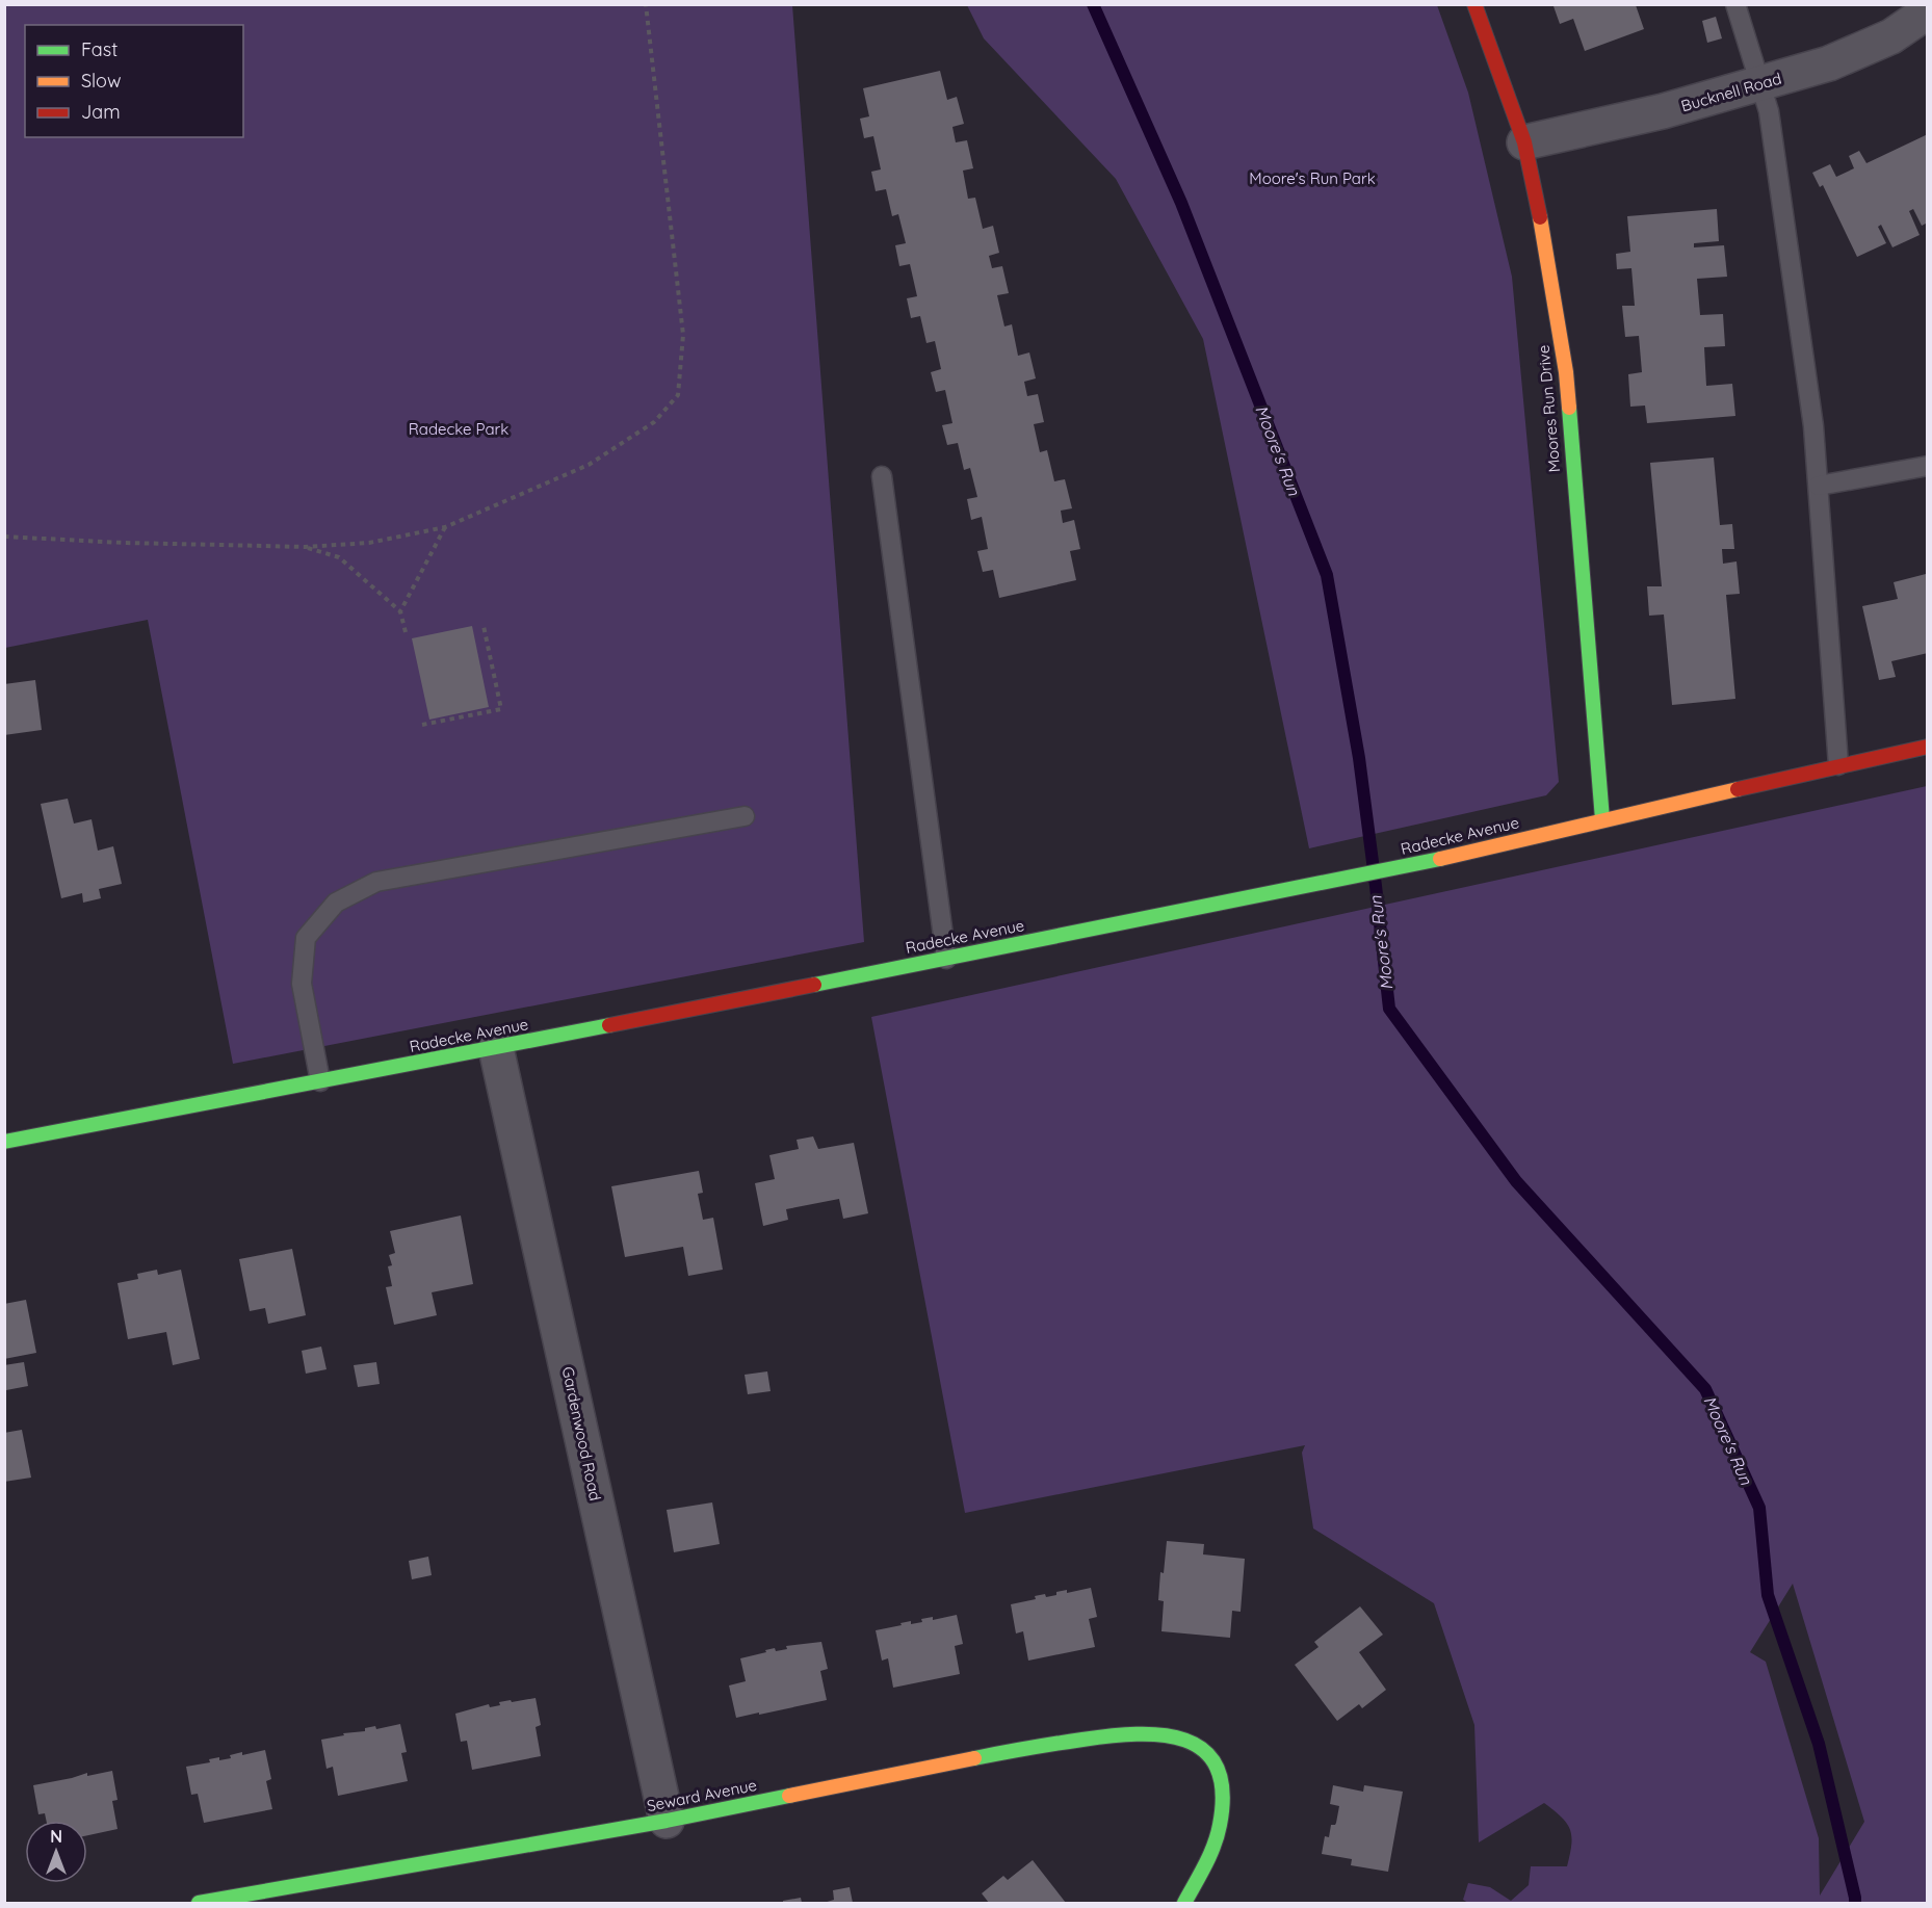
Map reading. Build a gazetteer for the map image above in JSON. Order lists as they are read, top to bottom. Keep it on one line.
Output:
{"streets":{"street":["Bucknell Road","Moores Run Drive","Radecke Avenue","Gardenwood Road","Seward Avenue"]},"crossings":[["Bucknell Road","Moores Run Drive"],["Moores Run Drive","Radecke Avenue"],["Radecke Avenue","Gardenwood Road"],["Gardenwood Road","Seward Avenue"]],"water":["Moore's Run"],"parks":["Moore's Run Park","Radecke Park"],"legend":["Fast","Slow","Jam"],"north":"top"}
